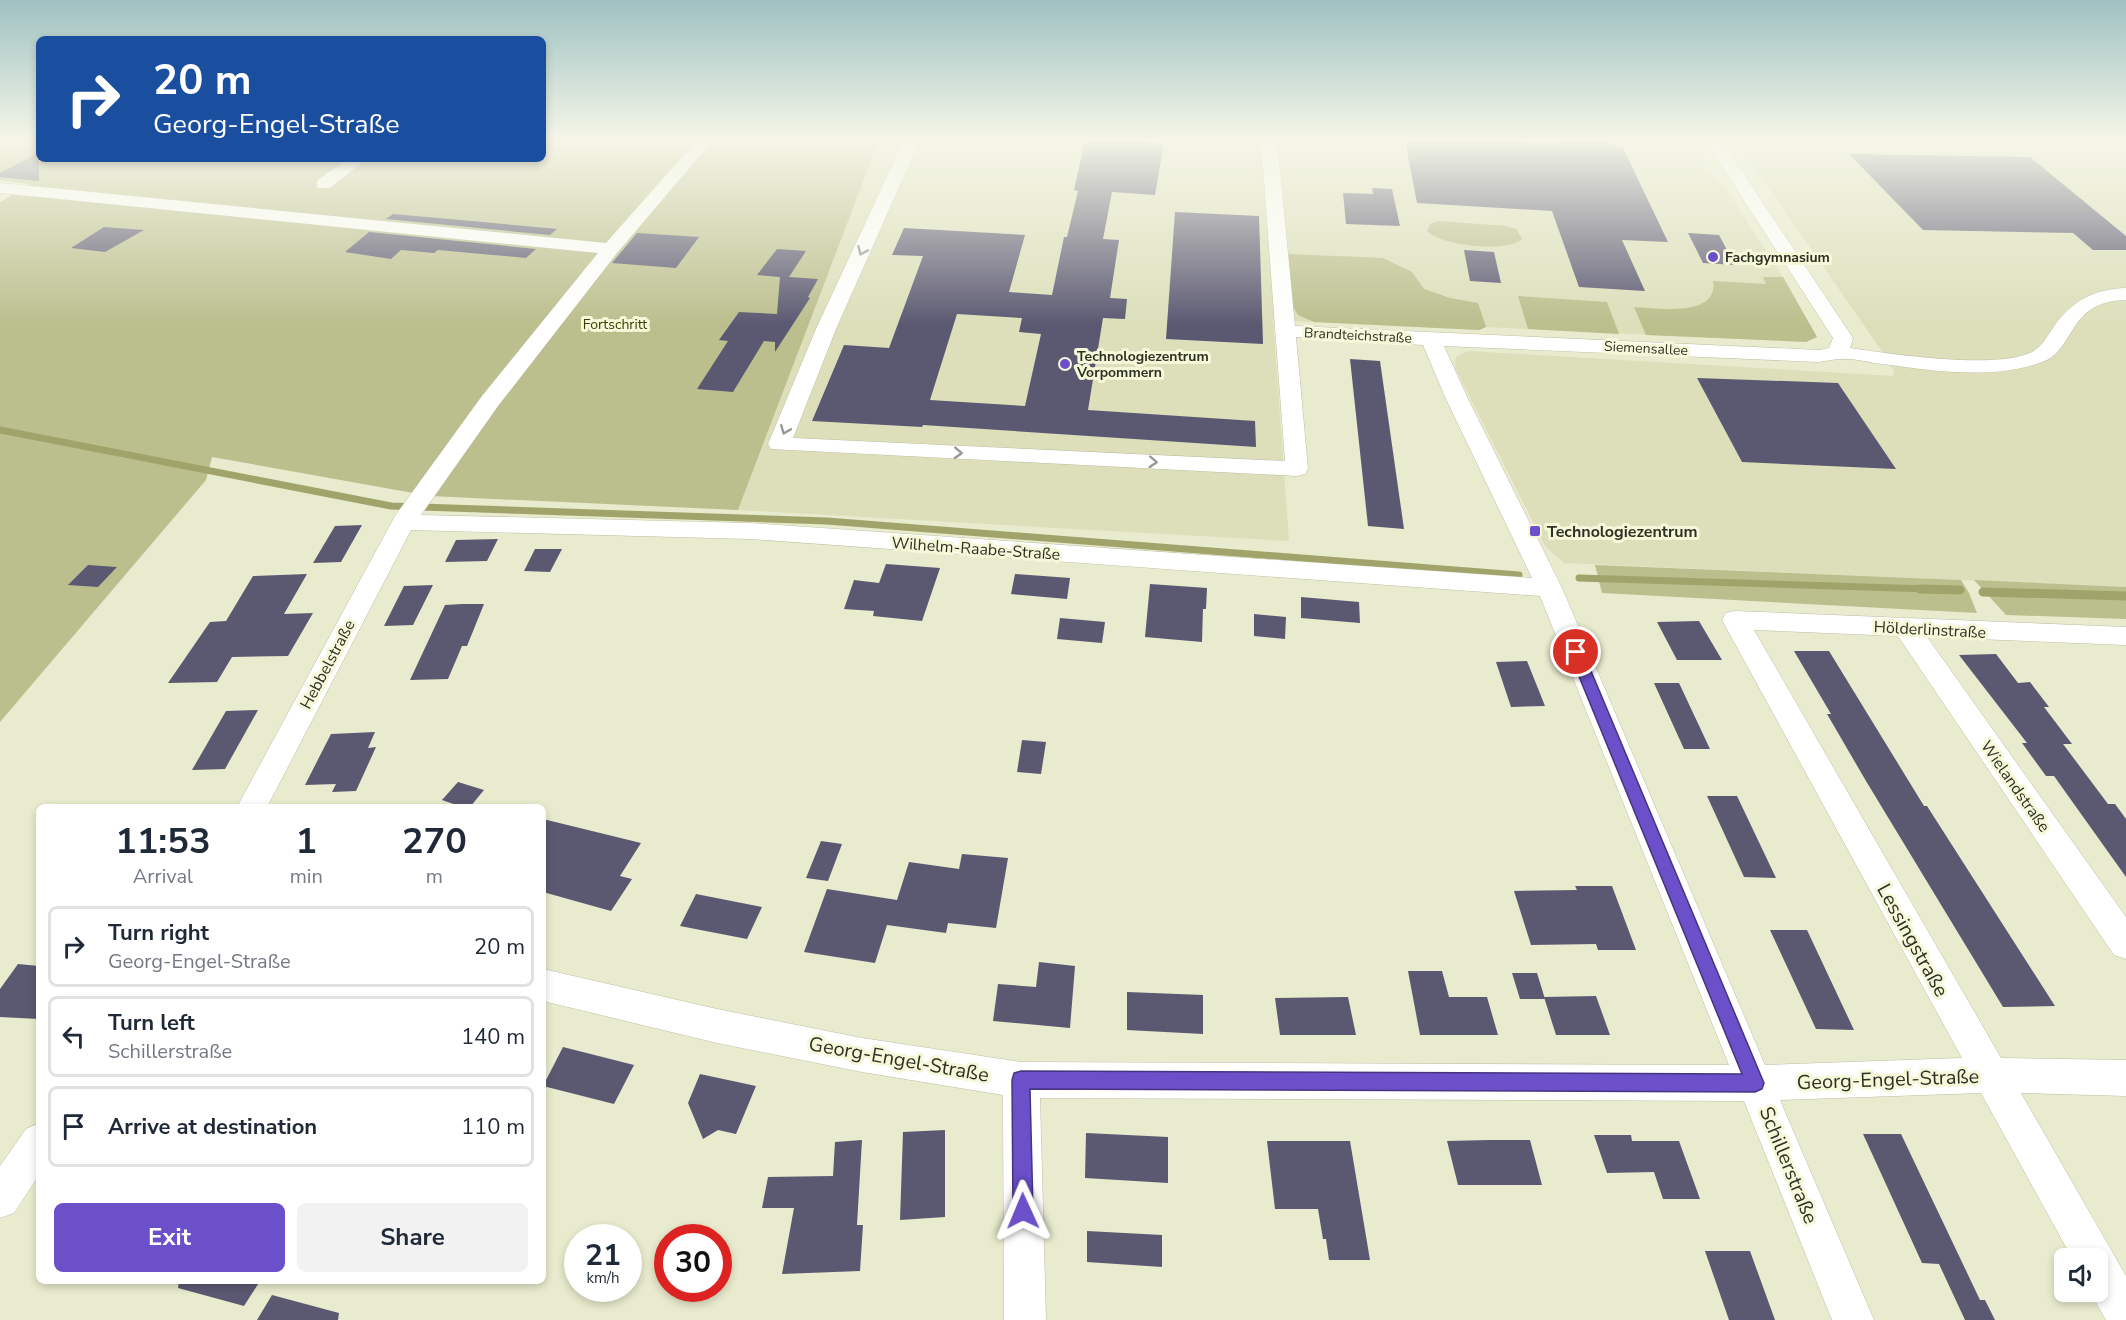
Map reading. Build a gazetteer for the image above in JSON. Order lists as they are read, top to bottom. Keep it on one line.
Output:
{"streets":{"street":["Brandteichstraße","Siemensallee","Wilhelm-Raabe-Straße","Hölderlinstraße","Hebbelstraße","Wielandstraße","Lessingstraße","Georg-Engel-Straße","Schillerstraße"]},"crossings":[["Brandteichstraße","Siemensallee"],["Brandteichstraße","Schillerstraße"],["Siemensallee","Schillerstraße"],["Wilhelm-Raabe-Straße","Hebbelstraße"],["Wilhelm-Raabe-Straße","Schillerstraße"],["Hölderlinstraße","Wielandstraße"],["Hölderlinstraße","Lessingstraße"],["Lessingstraße","Georg-Engel-Straße"],["Georg-Engel-Straße","Schillerstraße"]],"parks":["Fortschritt"],"places":{"other":["Fachgymnasium","Technologiezentrum Vorpommern"],"transit":["Technologiezentrum"]},"page":{"turn":["20 m","Georg-Engel-Straße"],"eta":["11:53","Arrival","1","min","270","m"],"list":[{"name":"Turn right","note":"Georg-Engel-Straße","value":"20 m"},{"name":"Turn left","note":"Schillerstraße","value":"140 m"},{"name":"Arrive at destination","value":"110 m"}],"buttons":["Exit","Share"],"speed":"21 km/h","limit":"30"}}
